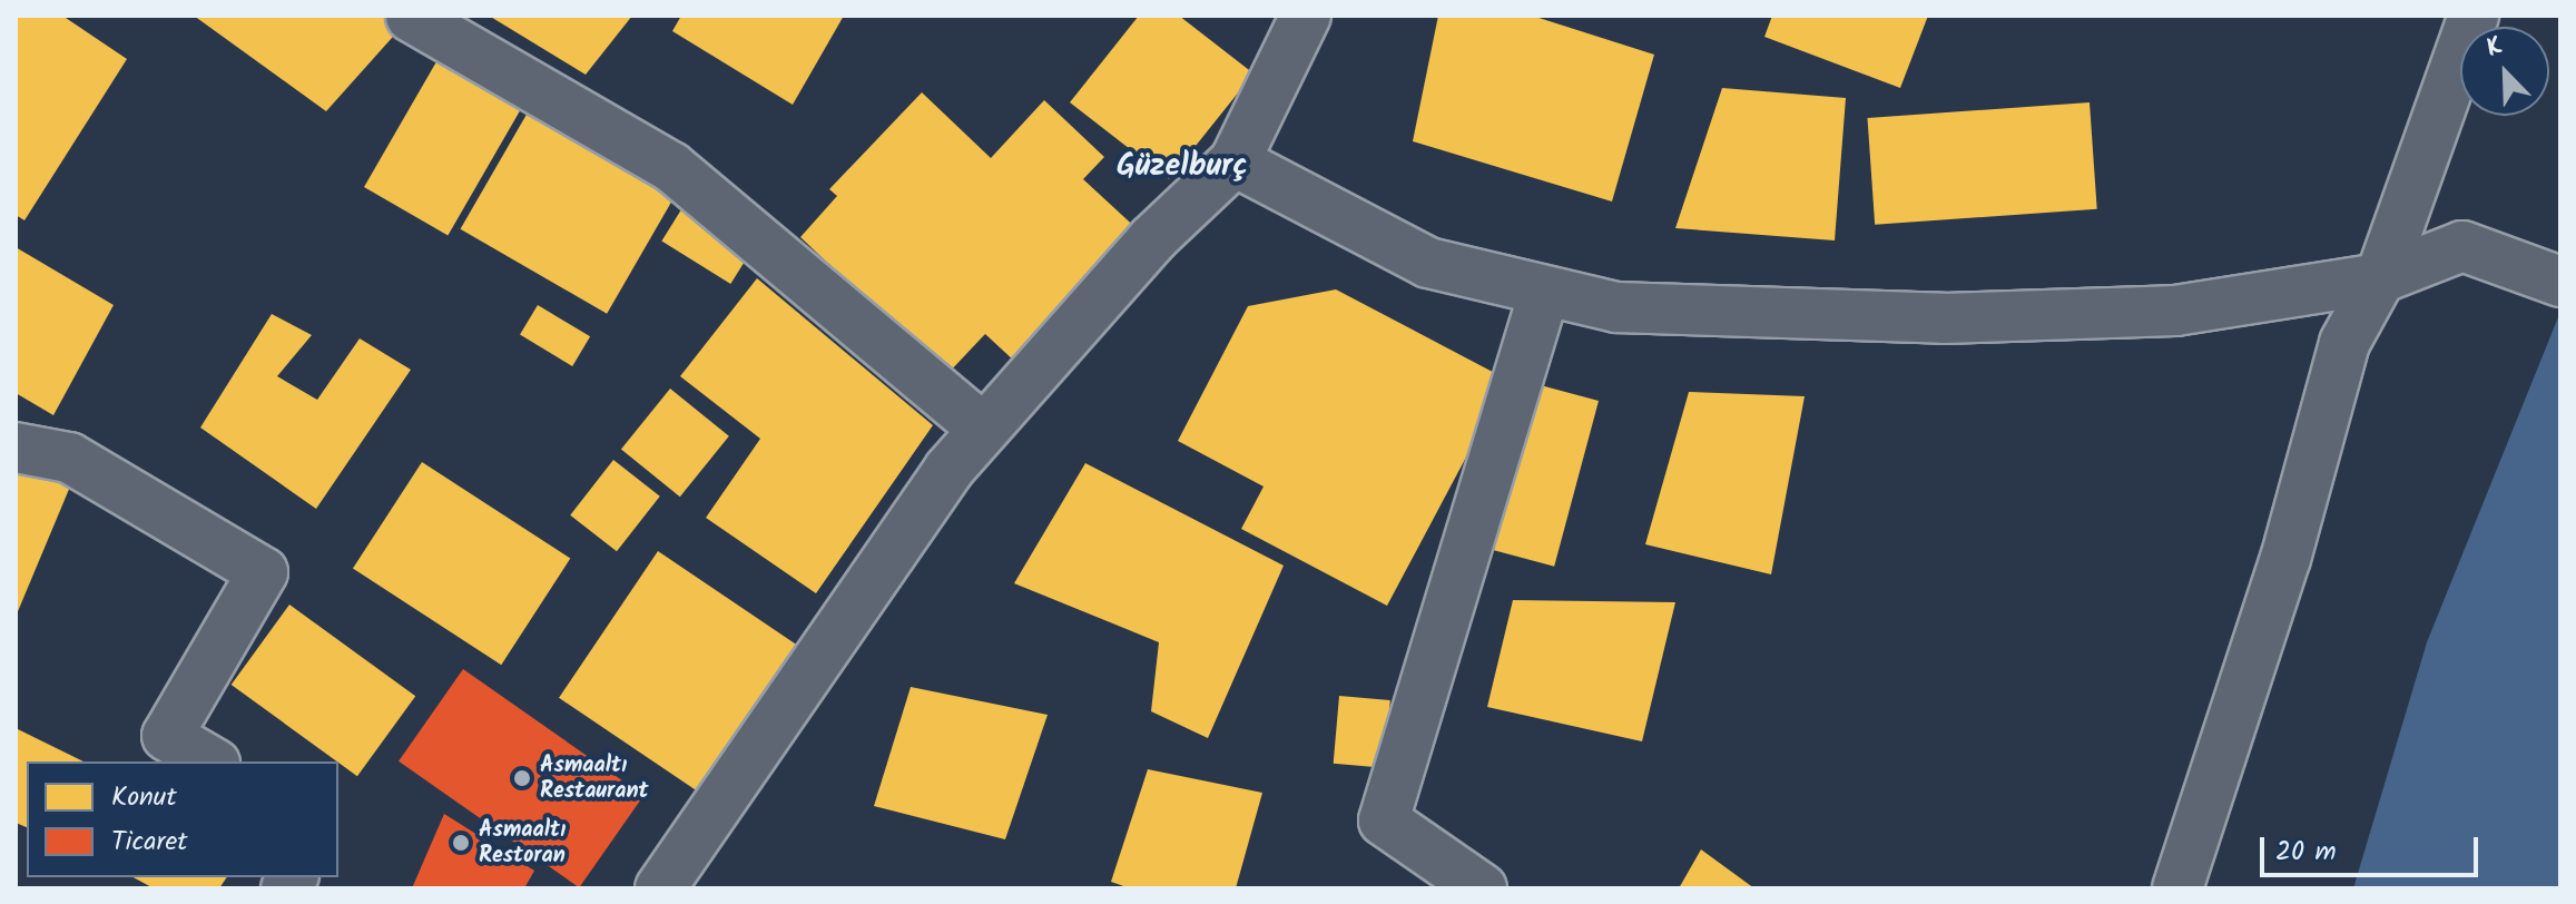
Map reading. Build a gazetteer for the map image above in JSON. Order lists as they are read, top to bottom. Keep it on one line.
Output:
{"districts":["Güzelburç"],"places":["Asmaaltı Restaurant","Asmaaltı Restoran"],"legend":["Konut","Ticaret"],"scale_bar":"20 m","north":"top left"}
